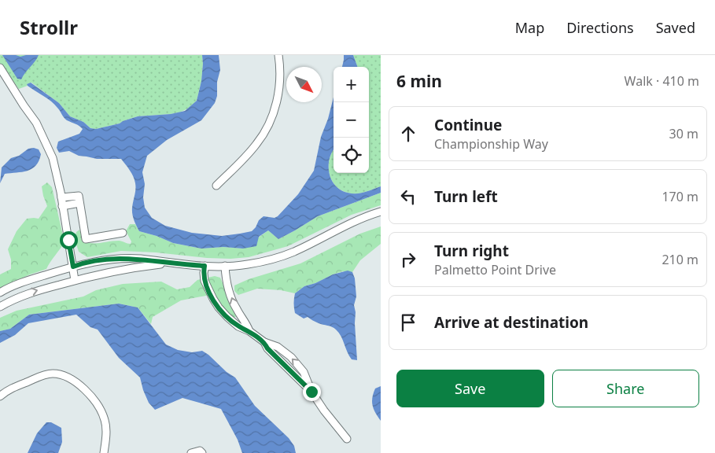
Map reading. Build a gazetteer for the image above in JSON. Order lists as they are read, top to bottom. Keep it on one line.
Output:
{"north":"bottom right","page":{"header":"Strollr","nav":["Map","Directions","Saved"],"heading":["6 min","Walk · 410 m"],"map_buttons":["+","−"],"list":[["Continue","Championship Way","30 m"],["Turn left","170 m"],["Turn right","Palmetto Point Drive","210 m"],"Arrive at destination"],"buttons":["Save","Share"]}}
